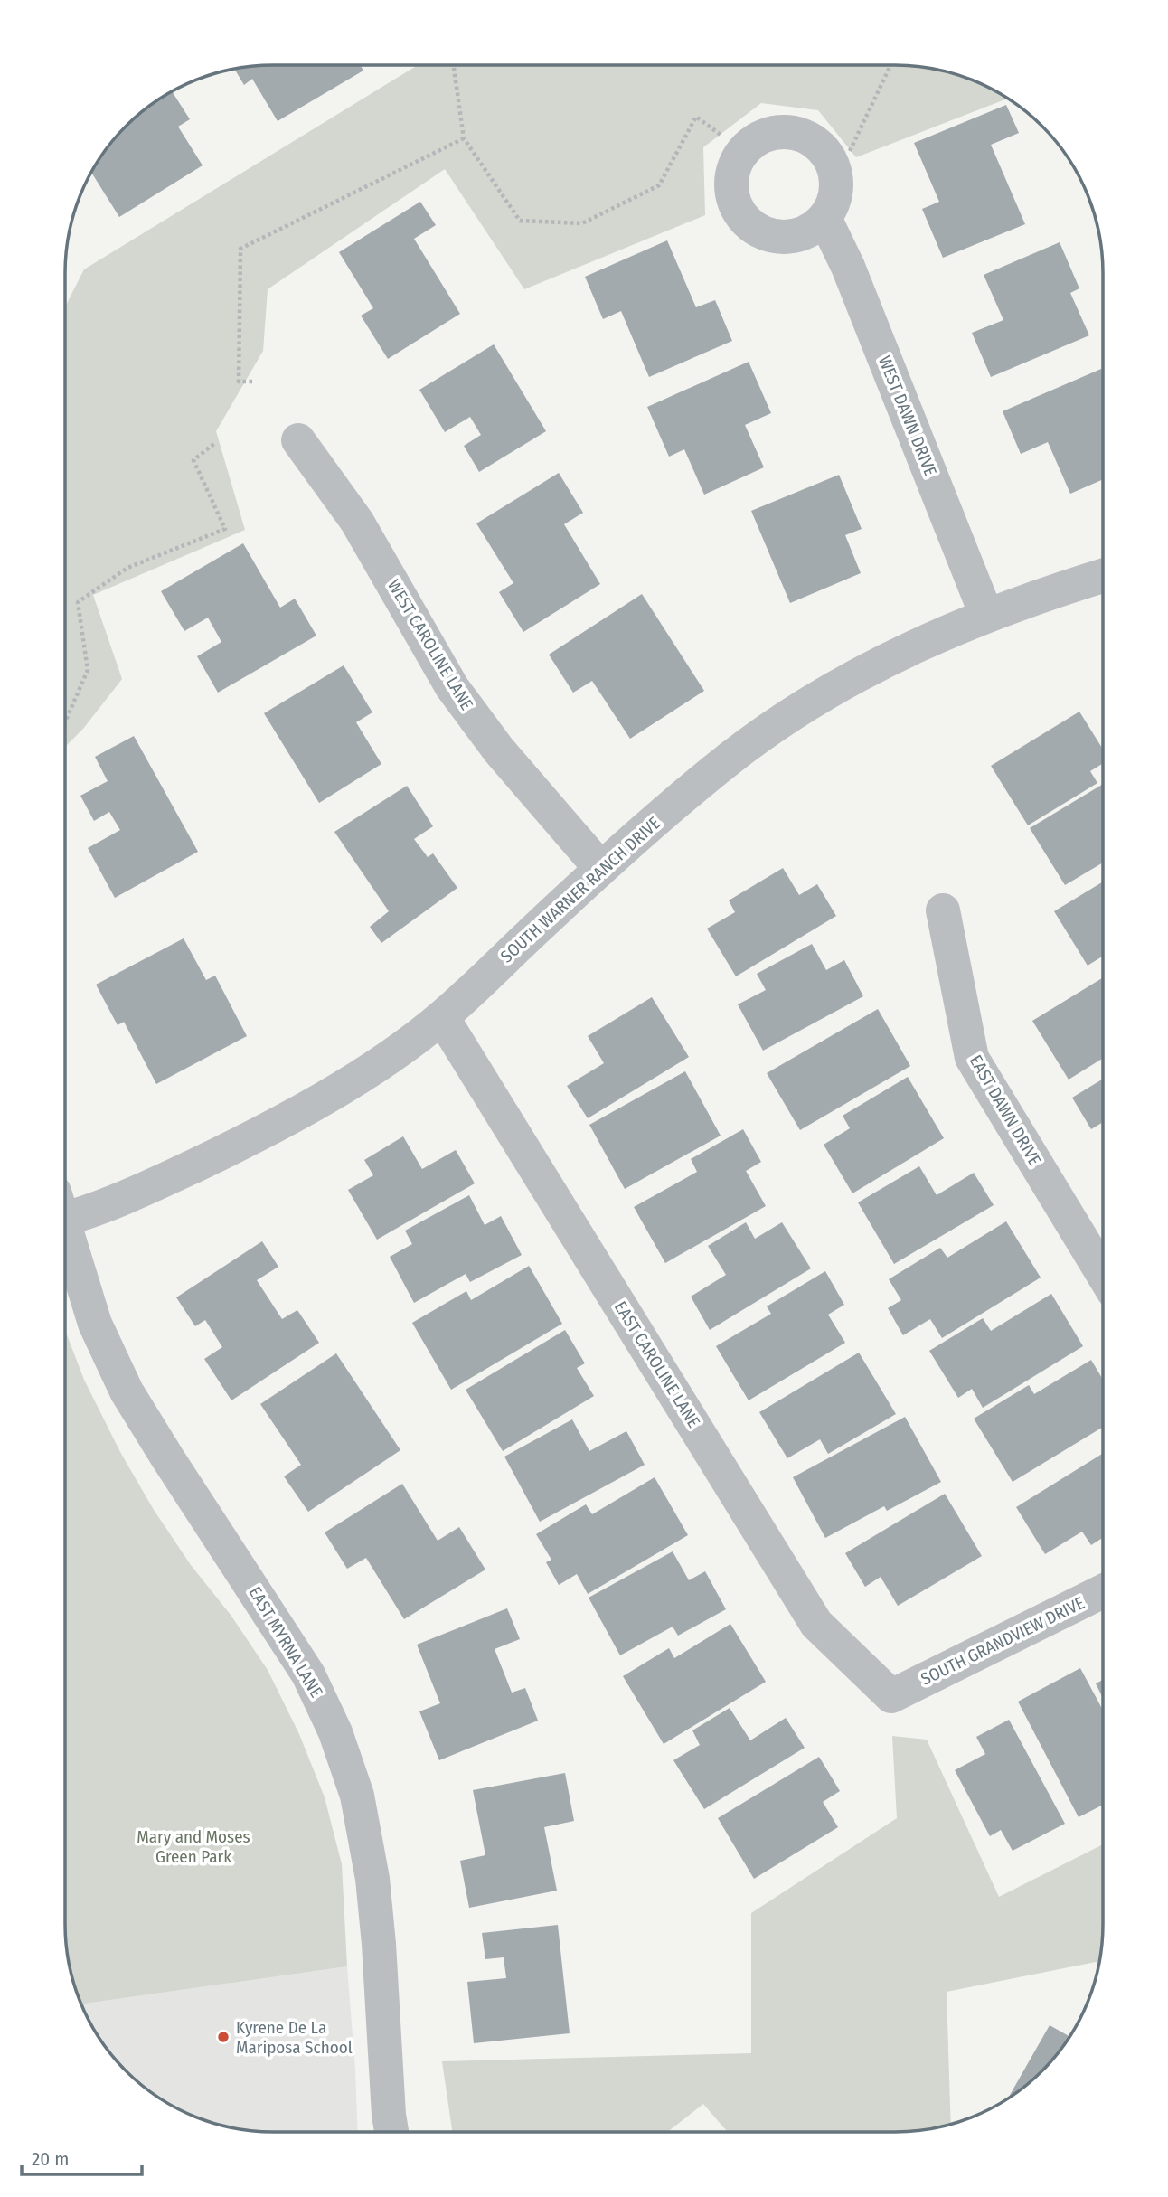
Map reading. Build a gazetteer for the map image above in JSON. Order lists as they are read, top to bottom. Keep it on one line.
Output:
{"streets":{"street":["WEST DAWN DRIVE","WEST CAROLINE LANE","SOUTH WARNER RANCH DRIVE","EAST DAWN DRIVE","EAST CAROLINE LANE","SOUTH GRANDVIEW DRIVE","EAST MYRNA LANE"]},"crossings":[["WEST DAWN DRIVE","SOUTH WARNER RANCH DRIVE"],["WEST CAROLINE LANE","SOUTH WARNER RANCH DRIVE"],["SOUTH WARNER RANCH DRIVE","EAST CAROLINE LANE"],["EAST CAROLINE LANE","SOUTH GRANDVIEW DRIVE"]],"parks":["Mary and Moses Green Park"],"places":["Kyrene De La Mariposa School"],"scale_bar":"20 m"}
